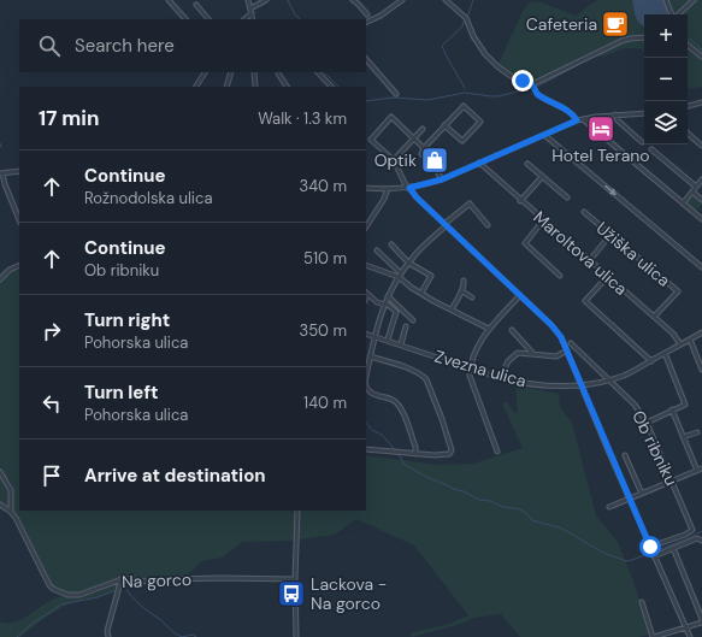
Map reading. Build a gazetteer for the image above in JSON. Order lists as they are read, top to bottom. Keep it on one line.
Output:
{"streets":{"street":["Maroltova ulica","Užiška ulica","Zvezna ulica","Ob ribniku","Na gorco"]},"crossings":[["Maroltova ulica","Užiška ulica"],["Maroltova ulica","Zvezna ulica"],["Zvezna ulica","Ob ribniku"]],"places":{"cafe":["Cafeteria"],"hotel":["Hotel Terano"],"shop":["Optik"],"bus stop":["Lackova - Na gorco"]},"page":{"map_buttons":["+","−"],"search":"Search here","heading":["17 min","Walk · 1.3 km"],"list":[["Continue","Rožnodolska ulica","340 m"],["Continue","Ob ribniku","510 m"],["Turn right","Pohorska ulica","350 m"],["Turn left","Pohorska ulica","140 m"],"Arrive at destination"]}}
